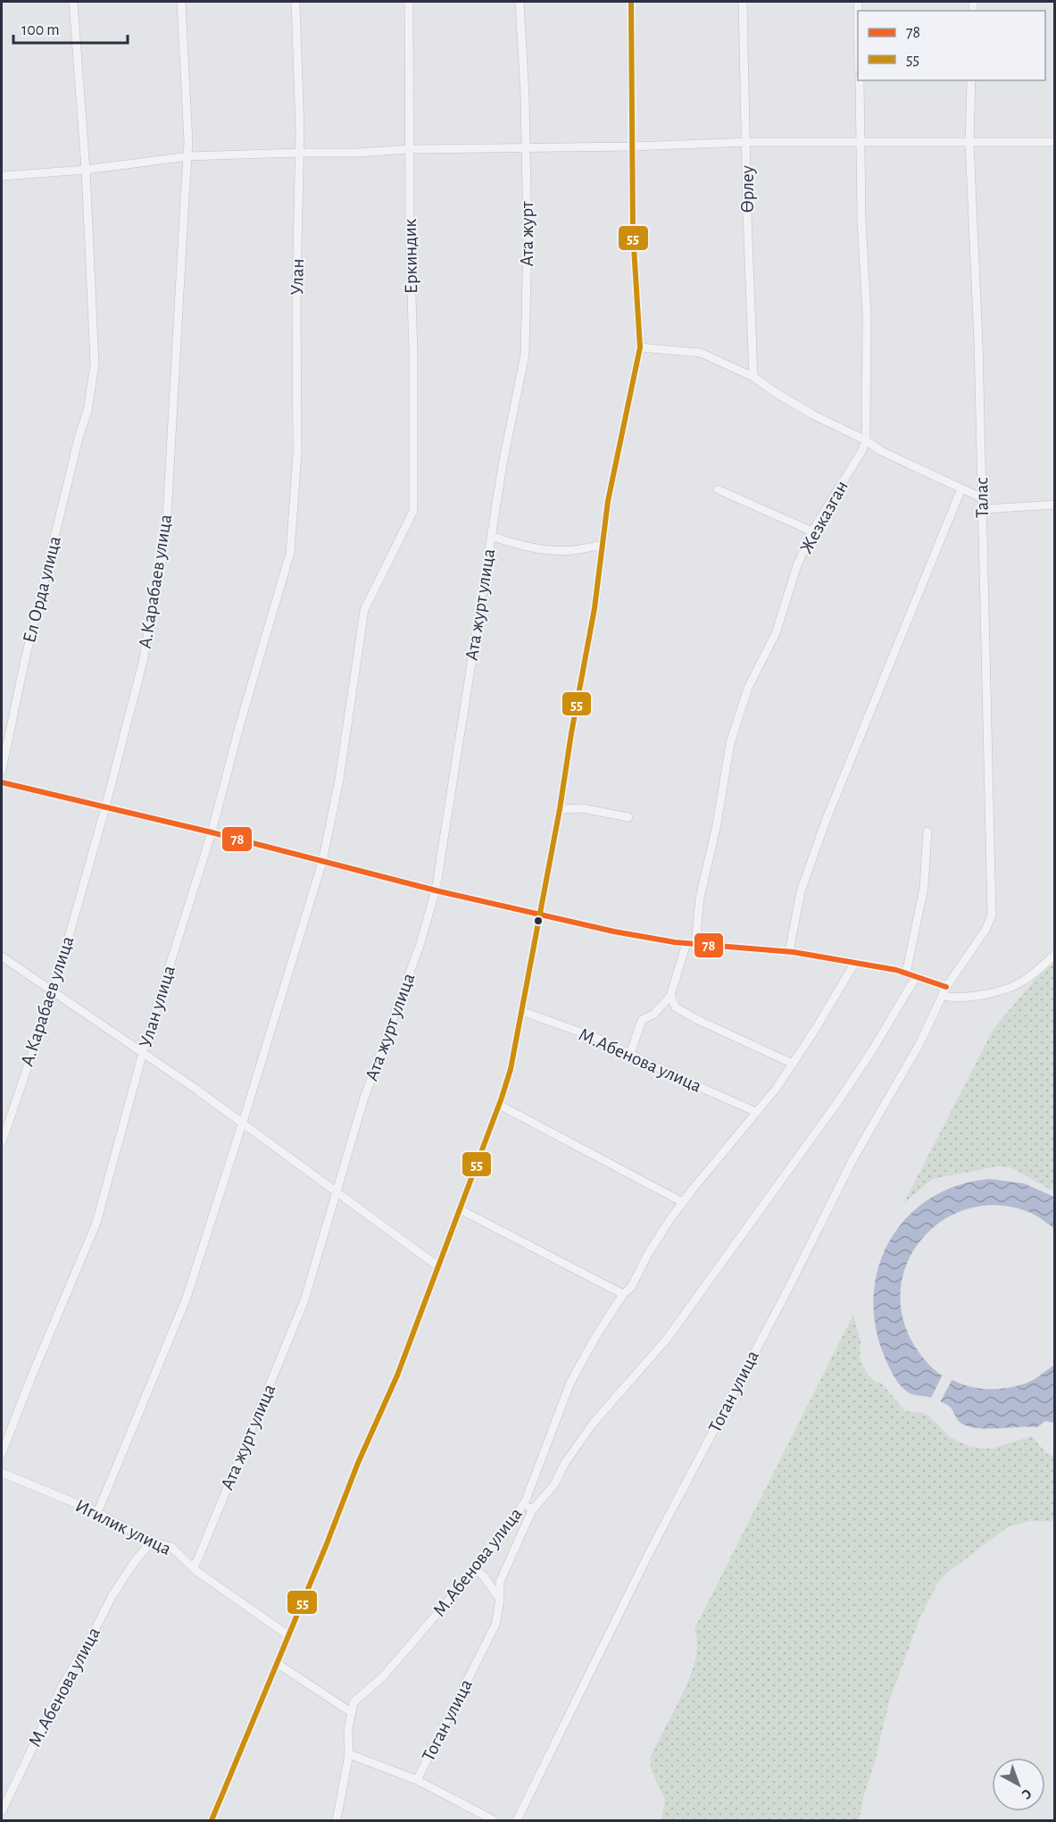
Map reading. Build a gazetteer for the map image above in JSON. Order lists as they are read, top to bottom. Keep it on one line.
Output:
{"streets":{"street":["Өрлеу","Ата журт","Еркиндик","Улан","Талас","Жезказган","А.Карабаев улица","Ел Орда улица","Ата журт улица","Улан улица","М.Абенова улица","Тоган улица","Игилик улица"]},"crossings":[["Ата журт","Ата журт улица"],["Улан","Улан улица"],["Талас","Тоган улица"],["Ата журт улица","Игилик улица"],["М.Абенова улица","Игилик улица"]],"lines":["transit line 55","transit line 78"],"legend":["78","55"],"scale_bar":"100 m","north":"bottom right"}
